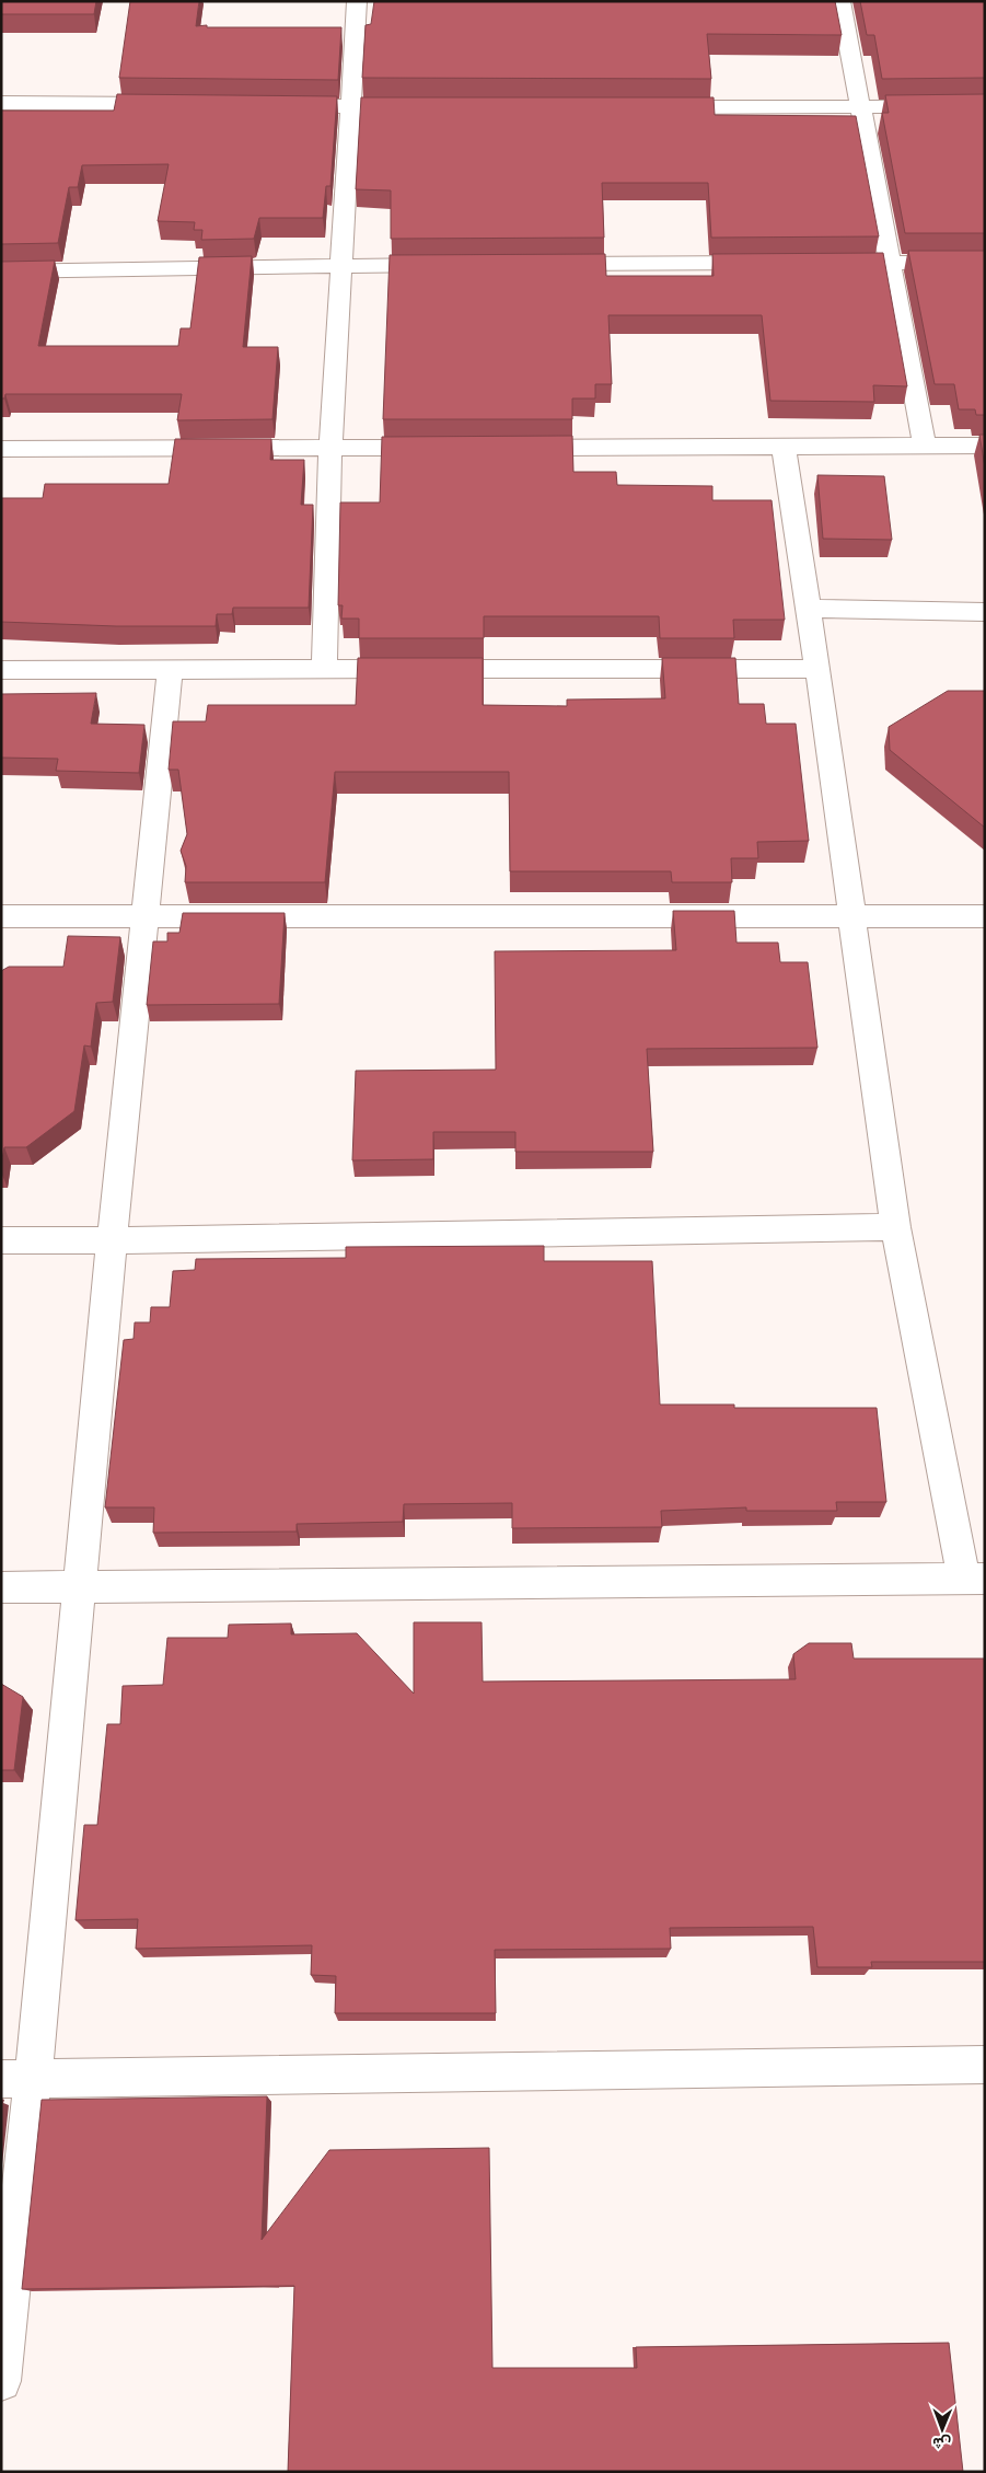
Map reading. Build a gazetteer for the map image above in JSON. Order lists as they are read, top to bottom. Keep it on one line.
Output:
{"north":"bottom"}
